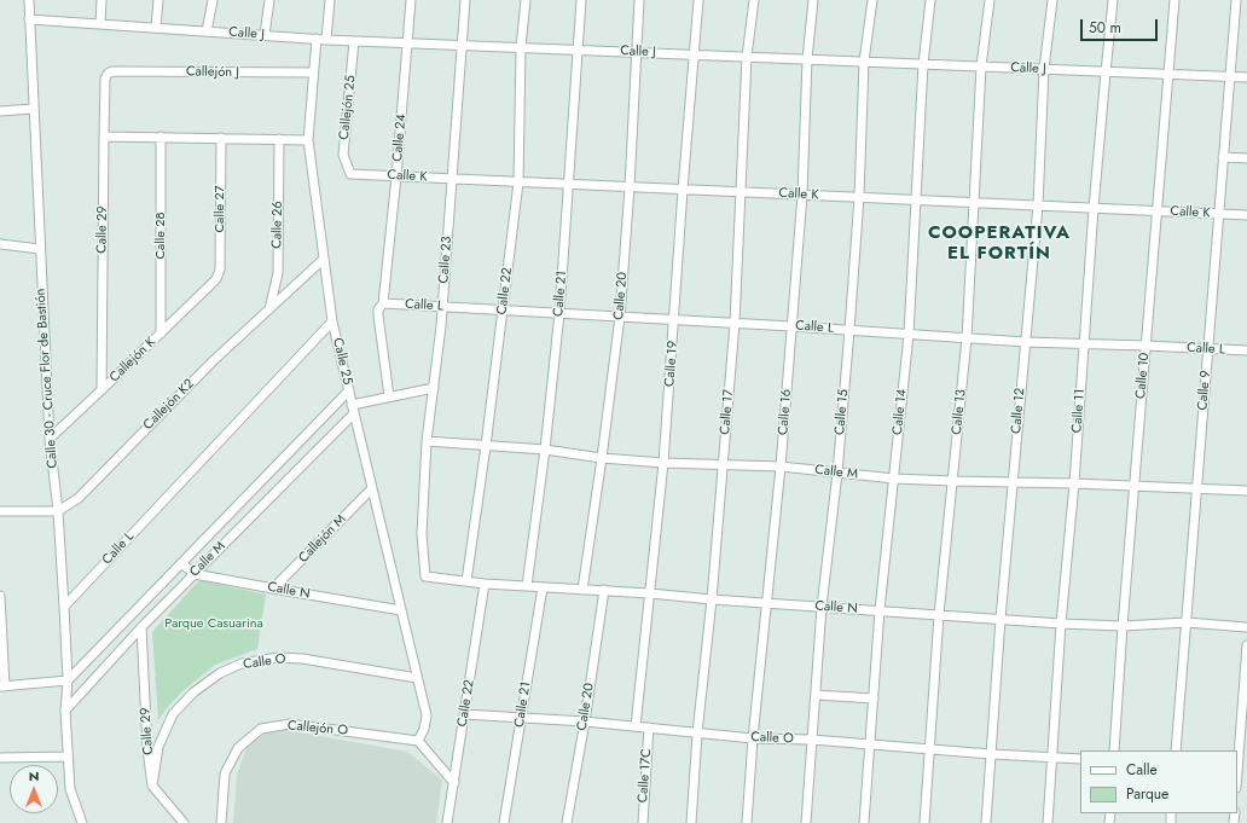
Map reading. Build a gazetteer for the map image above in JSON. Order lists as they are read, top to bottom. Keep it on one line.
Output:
{"streets":{"street":["Calle J","Callejón J","Callejón 25","Calle 24","Calle K","Calle 27","Calle 26","Calle 29","Calle 28","Calle 23","Calle 22","Calle 21","Calle 20","Calle L","Callejón K","Calle 25","Calle 19","Calle 10","Calle 30 - Cruce Flor de Bastión","Calle 9","Callejón K2","Calle 12","Calle 11","Calle 17","Calle 16","Calle 15","Calle 14","Calle 13","Calle M","Callejón M","Calle N","Calle O","Callejón O","Calle 17C"]},"crossings":[["Calle J","Callejón 25"],["Calle J","Calle 24"],["Calle J","Calle 23"],["Calle J","Calle 22"],["Calle J","Calle 21"],["Calle J","Calle 20"],["Calle J","Calle 25"],["Calle J","Calle 19"],["Calle J","Calle 10"],["Calle J","Calle 30 - Cruce Flor de Bastión"],["Calle J","Calle 9"],["Calle J","Calle 12"],["Calle J","Calle 11"],["Calle J","Calle 17"],["Calle J","Calle 16"],["Calle J","Calle 15"],["Calle J","Calle 14"],["Calle J","Calle 13"],["Callejón J","Calle 29"],["Callejón J","Calle 25"],["Callejón 25","Calle K"],["Calle 24","Calle K"],["Calle 24","Calle L"],["Calle K","Calle 23"],["Calle K","Calle 22"],["Calle K","Calle 21"],["Calle K","Calle 20"],["Calle K","Calle 19"],["Calle K","Calle 10"],["Calle K","Calle 9"],["Calle K","Calle 12"],["Calle K","Calle 11"],["Calle K","Calle 17"],["Calle K","Calle 16"],["Calle K","Calle 15"],["Calle K","Calle 14"],["Calle K","Calle 13"],["Calle 27","Callejón K"],["Calle 26","Callejón K2"],["Calle 29","Callejón K"],["Calle 29","Calle M"],["Calle 29","Calle O"],["Calle 28","Callejón K"],["Calle 23","Calle L"],["Calle 23","Calle M"],["Calle 23","Calle N"],["Calle 22","Calle L"],["Calle 22","Calle M"],["Calle 22","Calle N"],["Calle 22","Calle O"],["Calle 21","Calle L"],["Calle 21","Calle M"],["Calle 21","Calle N"],["Calle 21","Calle O"],["Calle 20","Calle L"],["Calle 20","Calle M"],["Calle 20","Calle N"],["Calle 20","Calle O"],["Calle L","Calle 25"],["Calle L","Calle 19"],["Calle L","Calle 10"],["Calle L","Calle 30 - Cruce Flor de Bastión"],["Calle L","Calle 9"],["Calle L","Calle 12"],["Calle L","Calle 11"],["Calle L","Calle 17"],["Calle L","Calle 16"],["Calle L","Calle 15"],["Calle L","Calle 14"],["Calle L","Calle 13"],["Callejón K","Calle 30 - Cruce Flor de Bastión"],["Calle 25","Callejón K2"],["Calle 25","Calle M"],["Calle 25","Callejón M"],["Calle 25","Calle N"],["Calle 25","Calle O"],["Calle 19","Calle M"],["Calle 19","Calle N"],["Calle 19","Calle O"],["Calle 10","Calle M"],["Calle 10","Calle N"],["Calle 30 - Cruce Flor de Bastión","Callejón K2"],["Calle 30 - Cruce Flor de Bastión","Calle M"],["Calle 9","Calle M"],["Calle 9","Calle N"],["Calle 12","Calle M"],["Calle 12","Calle N"],["Calle 12","Calle O"],["Calle 11","Calle M"],["Calle 11","Calle N"],["Calle 11","Calle O"],["Calle 17","Calle M"],["Calle 17","Calle N"],["Calle 17","Calle O"],["Calle 16","Calle M"],["Calle 16","Calle N"],["Calle 16","Calle O"],["Calle 15","Calle M"],["Calle 15","Calle N"],["Calle 15","Calle O"],["Calle 14","Calle M"],["Calle 14","Calle N"],["Calle 14","Calle O"],["Calle 13","Calle M"],["Calle 13","Calle N"],["Calle 13","Calle O"],["Calle M","Calle N"],["Callejón M","Calle N"],["Calle O","Calle 17C"]],"districts":["COOPERATIVA EL FORTÍN"],"parks":["Parque Casuarina"],"legend":["Calle","Parque"],"scale_bar":"50 m","north":"top"}
